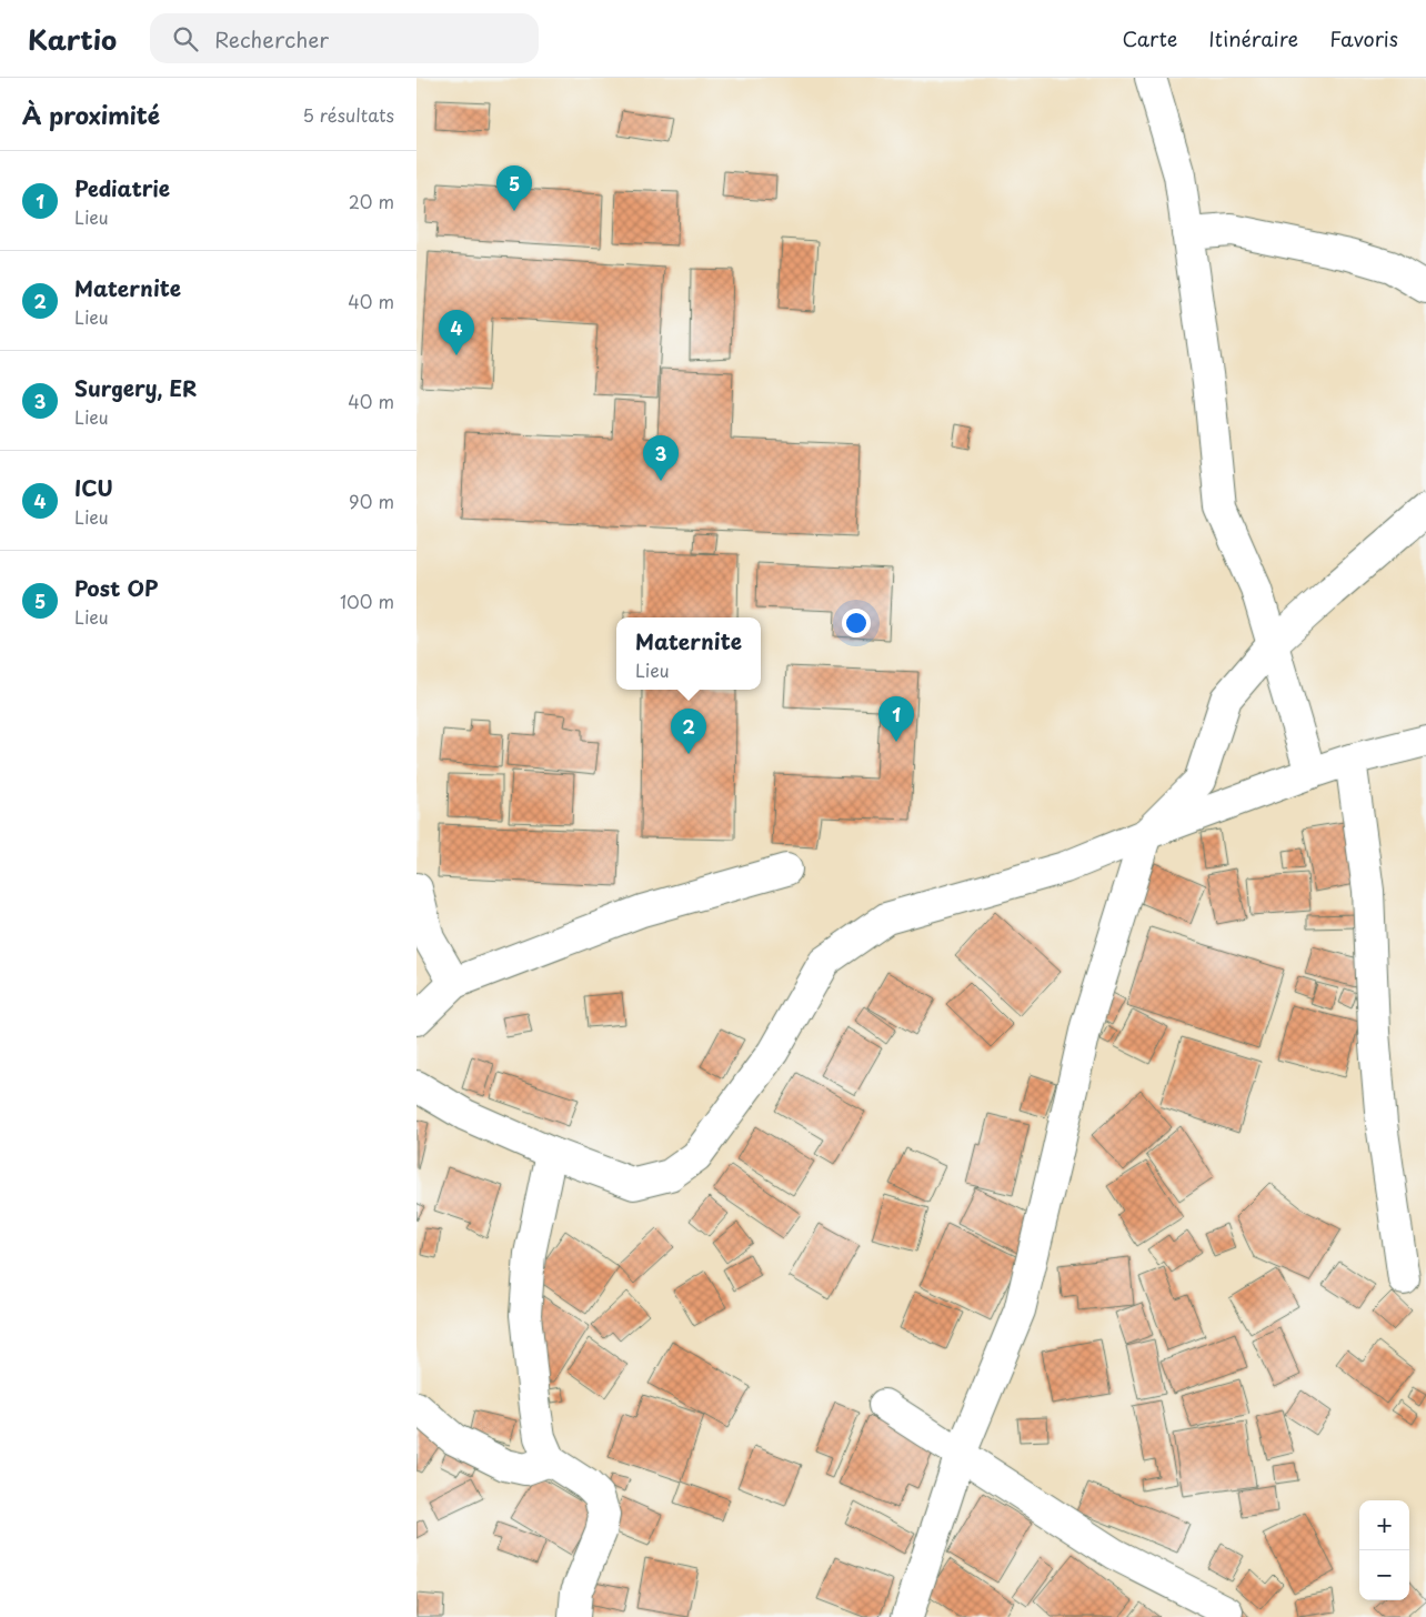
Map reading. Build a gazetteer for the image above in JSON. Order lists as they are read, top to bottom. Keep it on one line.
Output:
{"page":{"header":"Kartio","search":"Rechercher","nav":["Carte","Itinéraire","Favoris"],"heading":["À proximité","5 résultats"],"list":[{"mark":"1","name":"Pediatrie","note":"Lieu","value":"20 m"},{"mark":"2","name":"Maternite","note":"Lieu","value":"40 m"},{"mark":"3","name":"Surgery, ER","note":"Lieu","value":"40 m"},{"mark":"4","name":"ICU","note":"Lieu","value":"90 m"},{"mark":"5","name":"Post OP","note":"Lieu","value":"100 m"}],"pins":["5","4","3","1","2"],"popup":["Maternite","Lieu"],"map_buttons":["+","−"]}}
